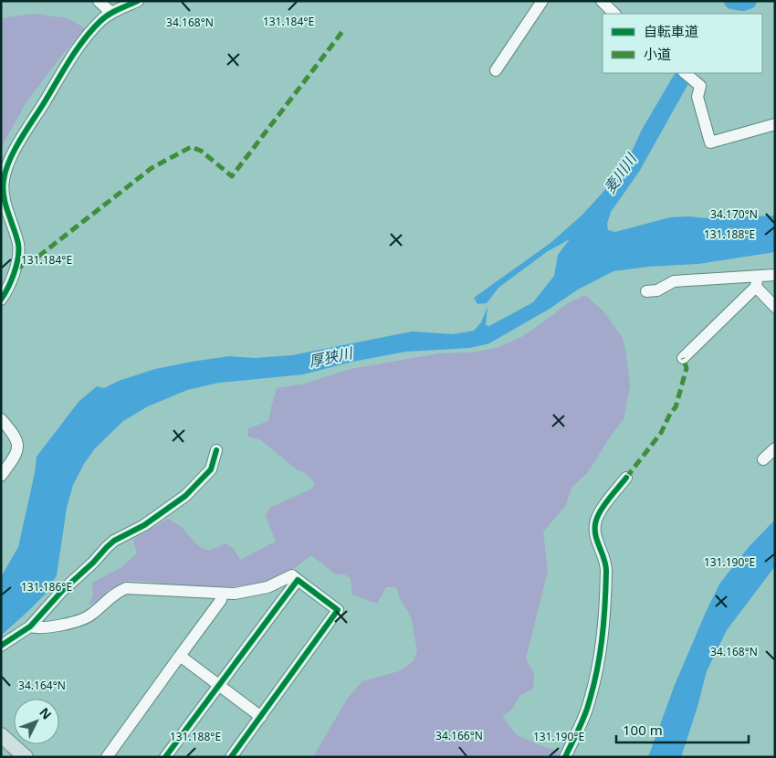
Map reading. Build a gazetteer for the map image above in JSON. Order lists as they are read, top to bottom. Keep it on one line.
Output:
{"water":["麦川川","厚狭川"],"legend":["自転車道","小道"],"scale_bar":"100 m","north":"top right","coordinates":["131.184°E","34.168°N","34.170°N","131.188°E","131.190°E","131.186°E","34.164°N","34.166°N"]}
